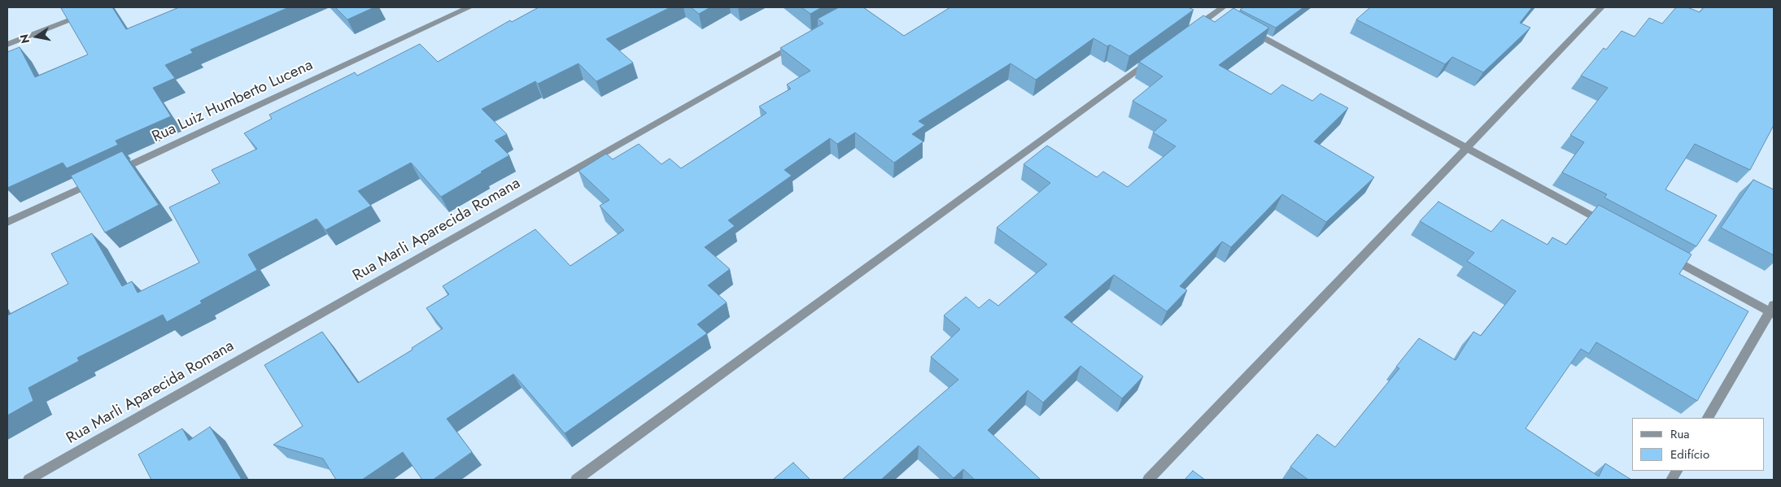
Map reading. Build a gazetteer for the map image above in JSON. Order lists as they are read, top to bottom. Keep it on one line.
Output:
{"streets":{"street":["Rua Luiz Humberto Lucena","Rua Marli Aparecida Romana"]},"legend":["Rua","Edifício"],"north":"left"}
